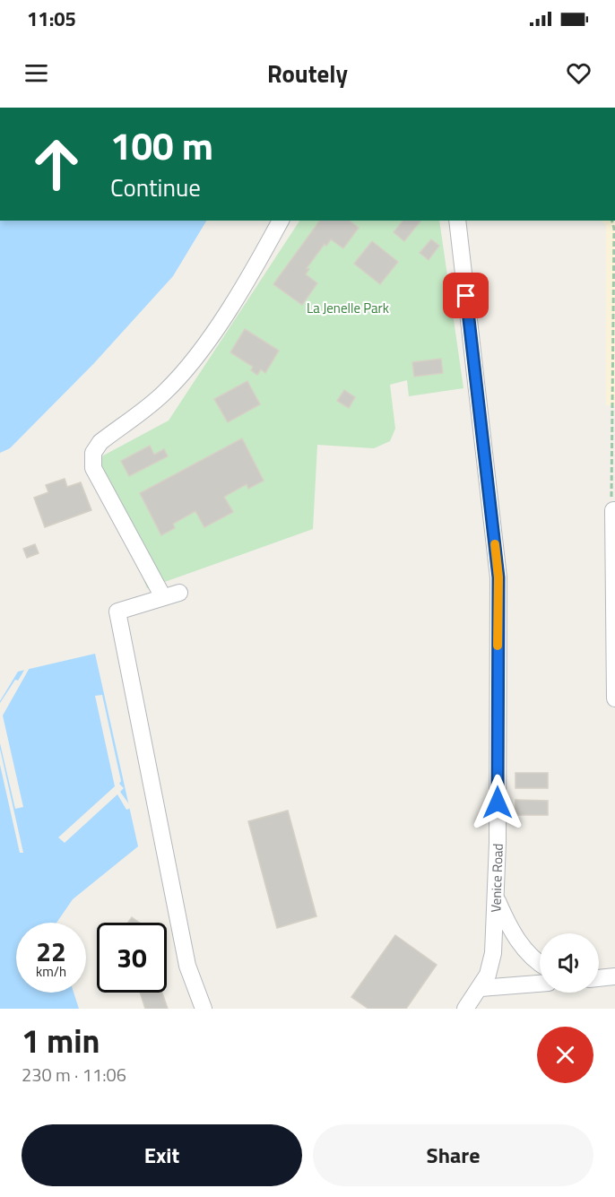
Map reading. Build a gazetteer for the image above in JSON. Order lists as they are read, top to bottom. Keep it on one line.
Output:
{"streets":{"street":["Venice Road"]},"parks":["La Jenelle Park"],"page":{"status":"11:05","header":"Routely","turn":["100 m","Continue"],"speed":"22 km/h","limit":"30","heading":["1 min","230 m · 11:06"],"buttons":["Exit","Share"]}}
